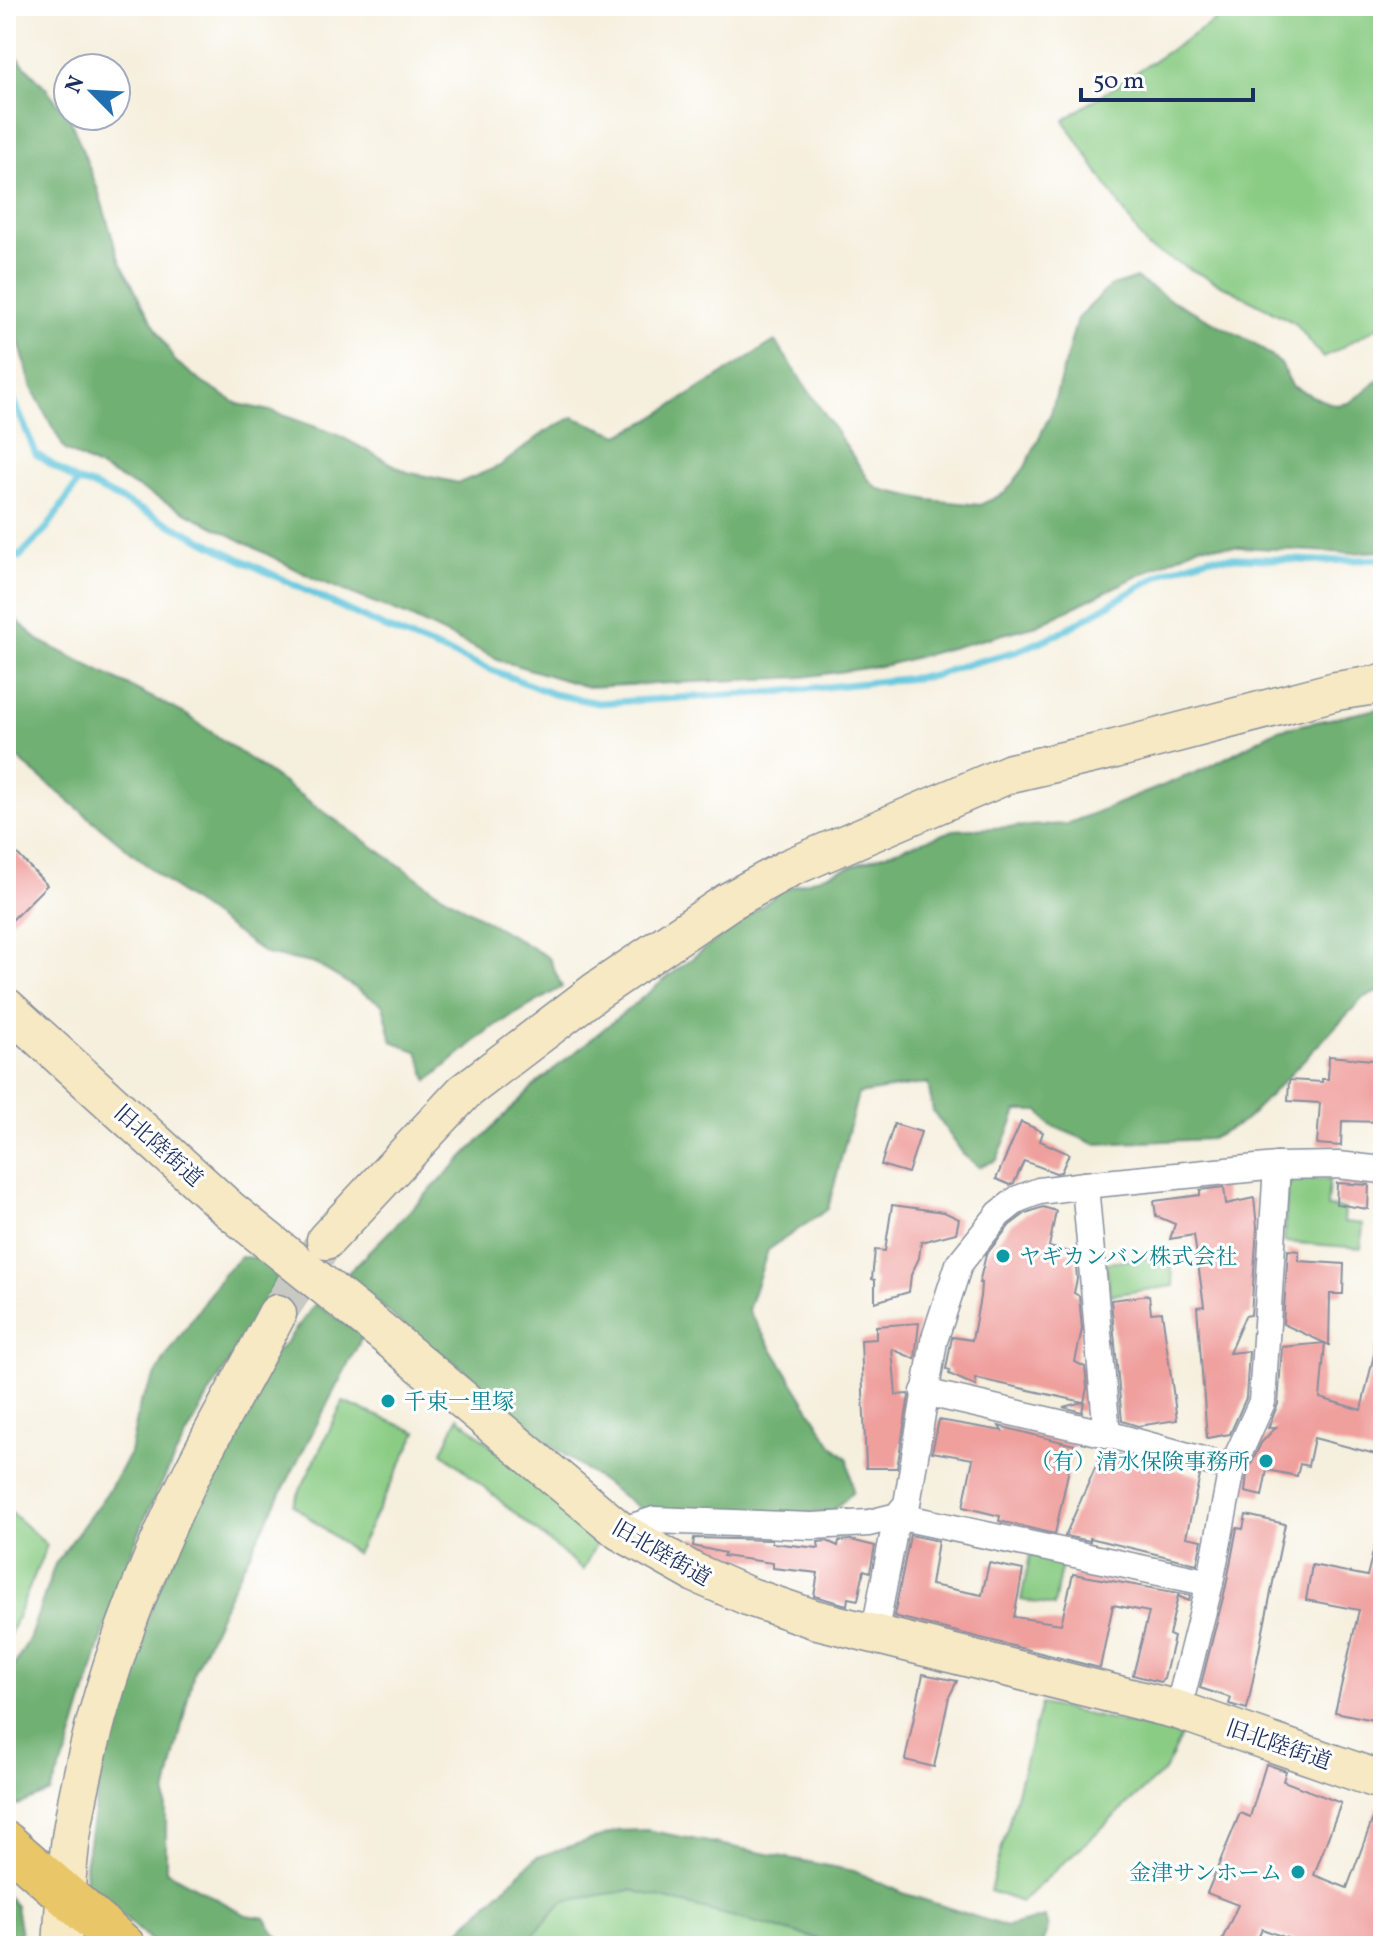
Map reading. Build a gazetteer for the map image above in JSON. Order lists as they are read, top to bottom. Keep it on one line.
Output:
{"streets":{"street":["旧北陸街道"]},"places":["ヤギカンバン株式会社","千束一里塚","（有）清水保険事務所","金津サンホーム"],"scale_bar":"50 m","north":"top left"}
